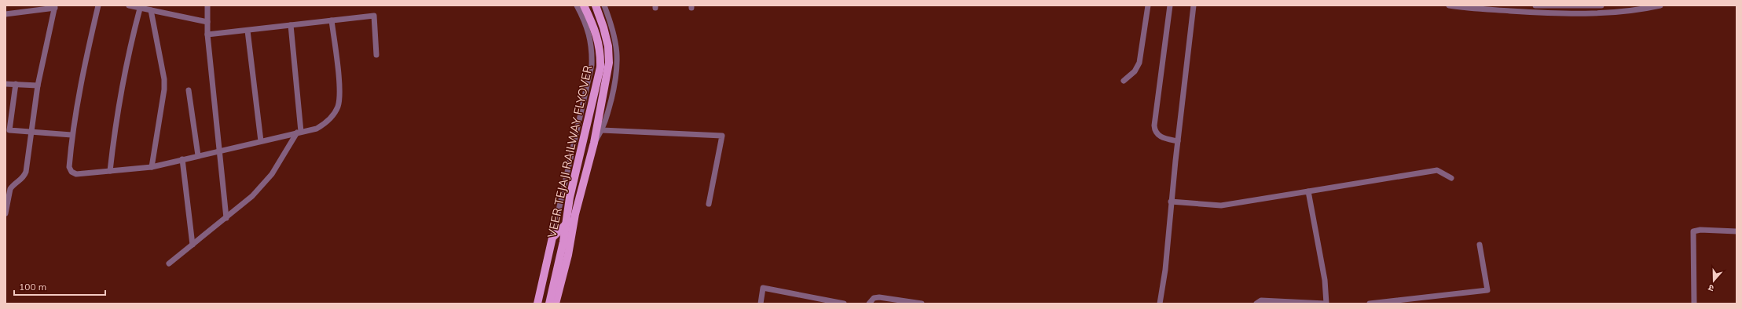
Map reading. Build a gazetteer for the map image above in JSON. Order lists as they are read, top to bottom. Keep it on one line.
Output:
{"streets":{"main road":["VEER TEJAJI RAILWAY FLYOVER"]},"scale_bar":"100 m","north":"bottom"}
